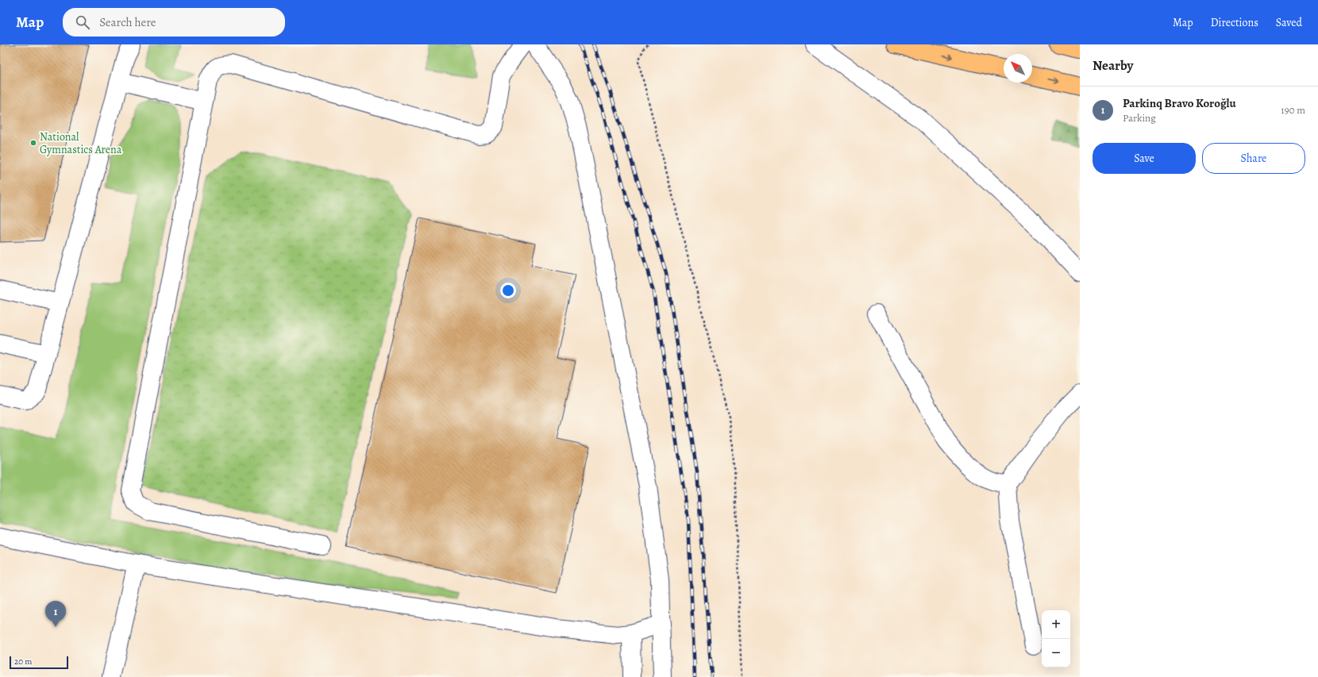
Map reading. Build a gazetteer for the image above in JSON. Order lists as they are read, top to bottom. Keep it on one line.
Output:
{"places":["National Gymnastics Arena"],"scale_bar":"20 m","north":"top left","page":{"header":"Map","search":"Search here","nav":["Map","Directions","Saved"],"heading":"Nearby","list":[{"mark":"1","name":"Parkinq Bravo Koroğlu","note":"Parking","value":"190 m"}],"buttons":["Save","Share"],"pins":"1","map_buttons":["+","−"],"scale":"20 m"}}
